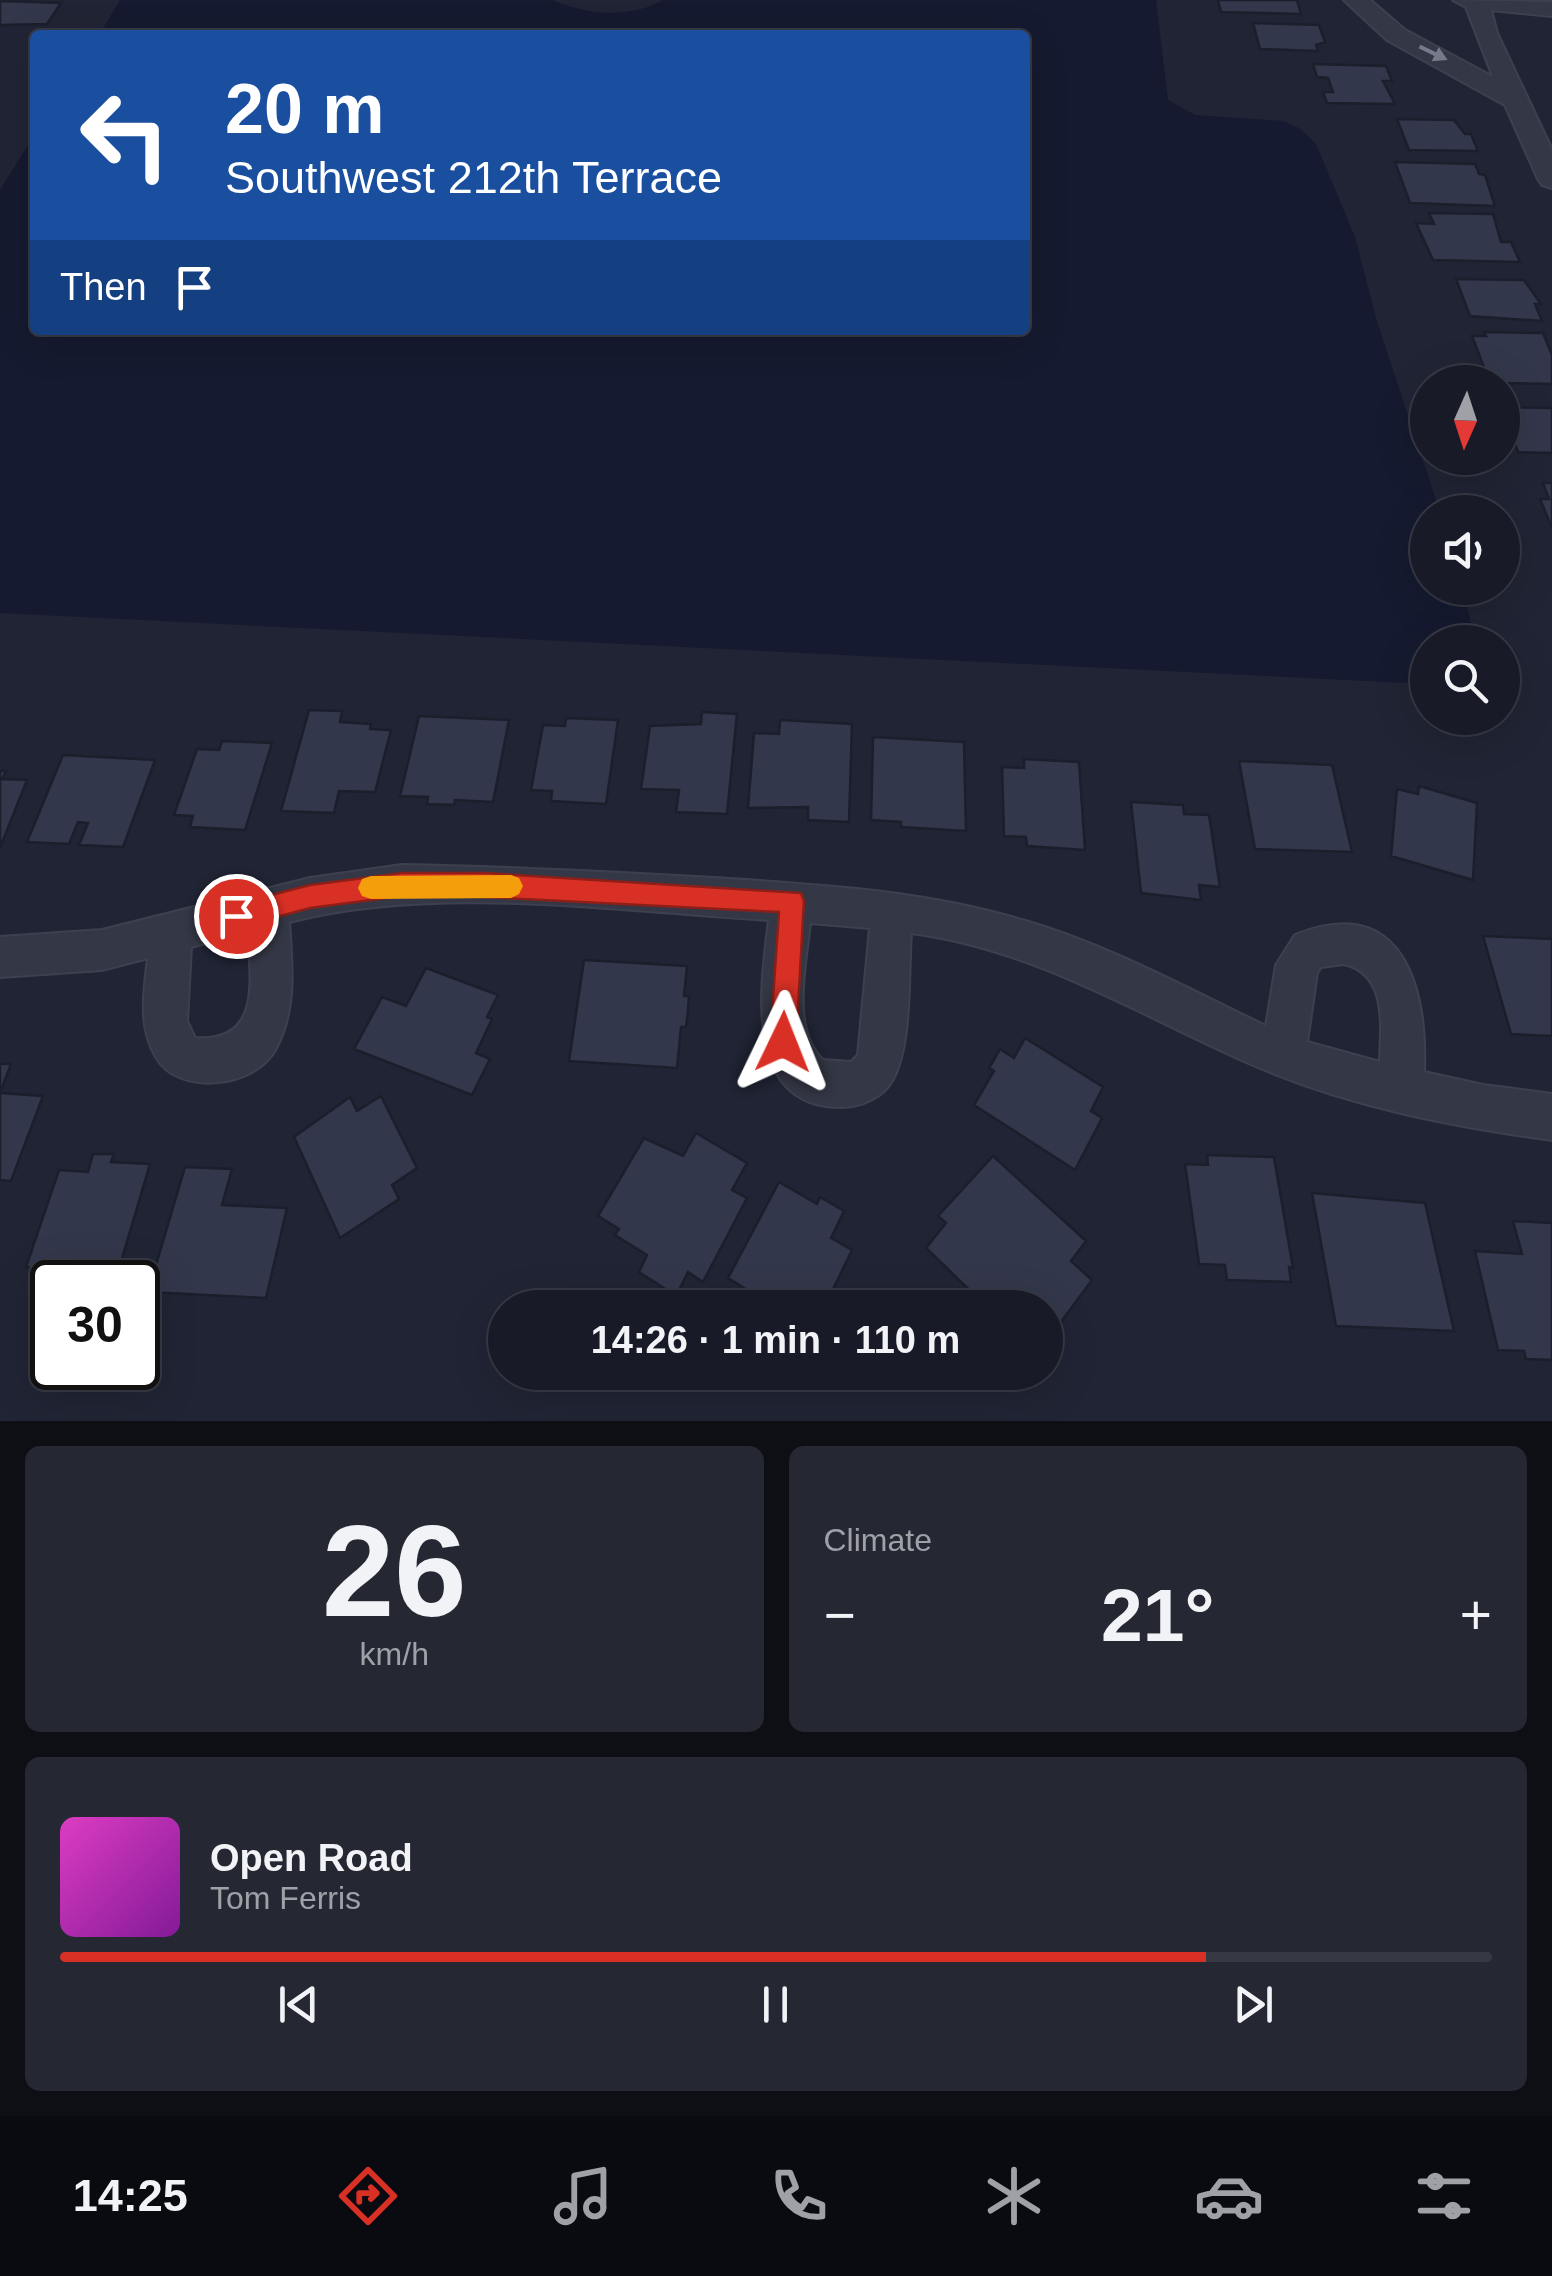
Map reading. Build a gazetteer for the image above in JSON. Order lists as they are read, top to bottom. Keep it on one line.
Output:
{"north":"bottom","page":{"turn":["20 m","Southwest 212th Terrace"],"then":"Then","limit":"30","trip":"14:26 · 1 min · 110 m","tile":[["26","km/h"],"Climate"],"heat":["−","21°","+"],"song":["Open Road","Tom Ferris"],"tabs":"14:25"}}
